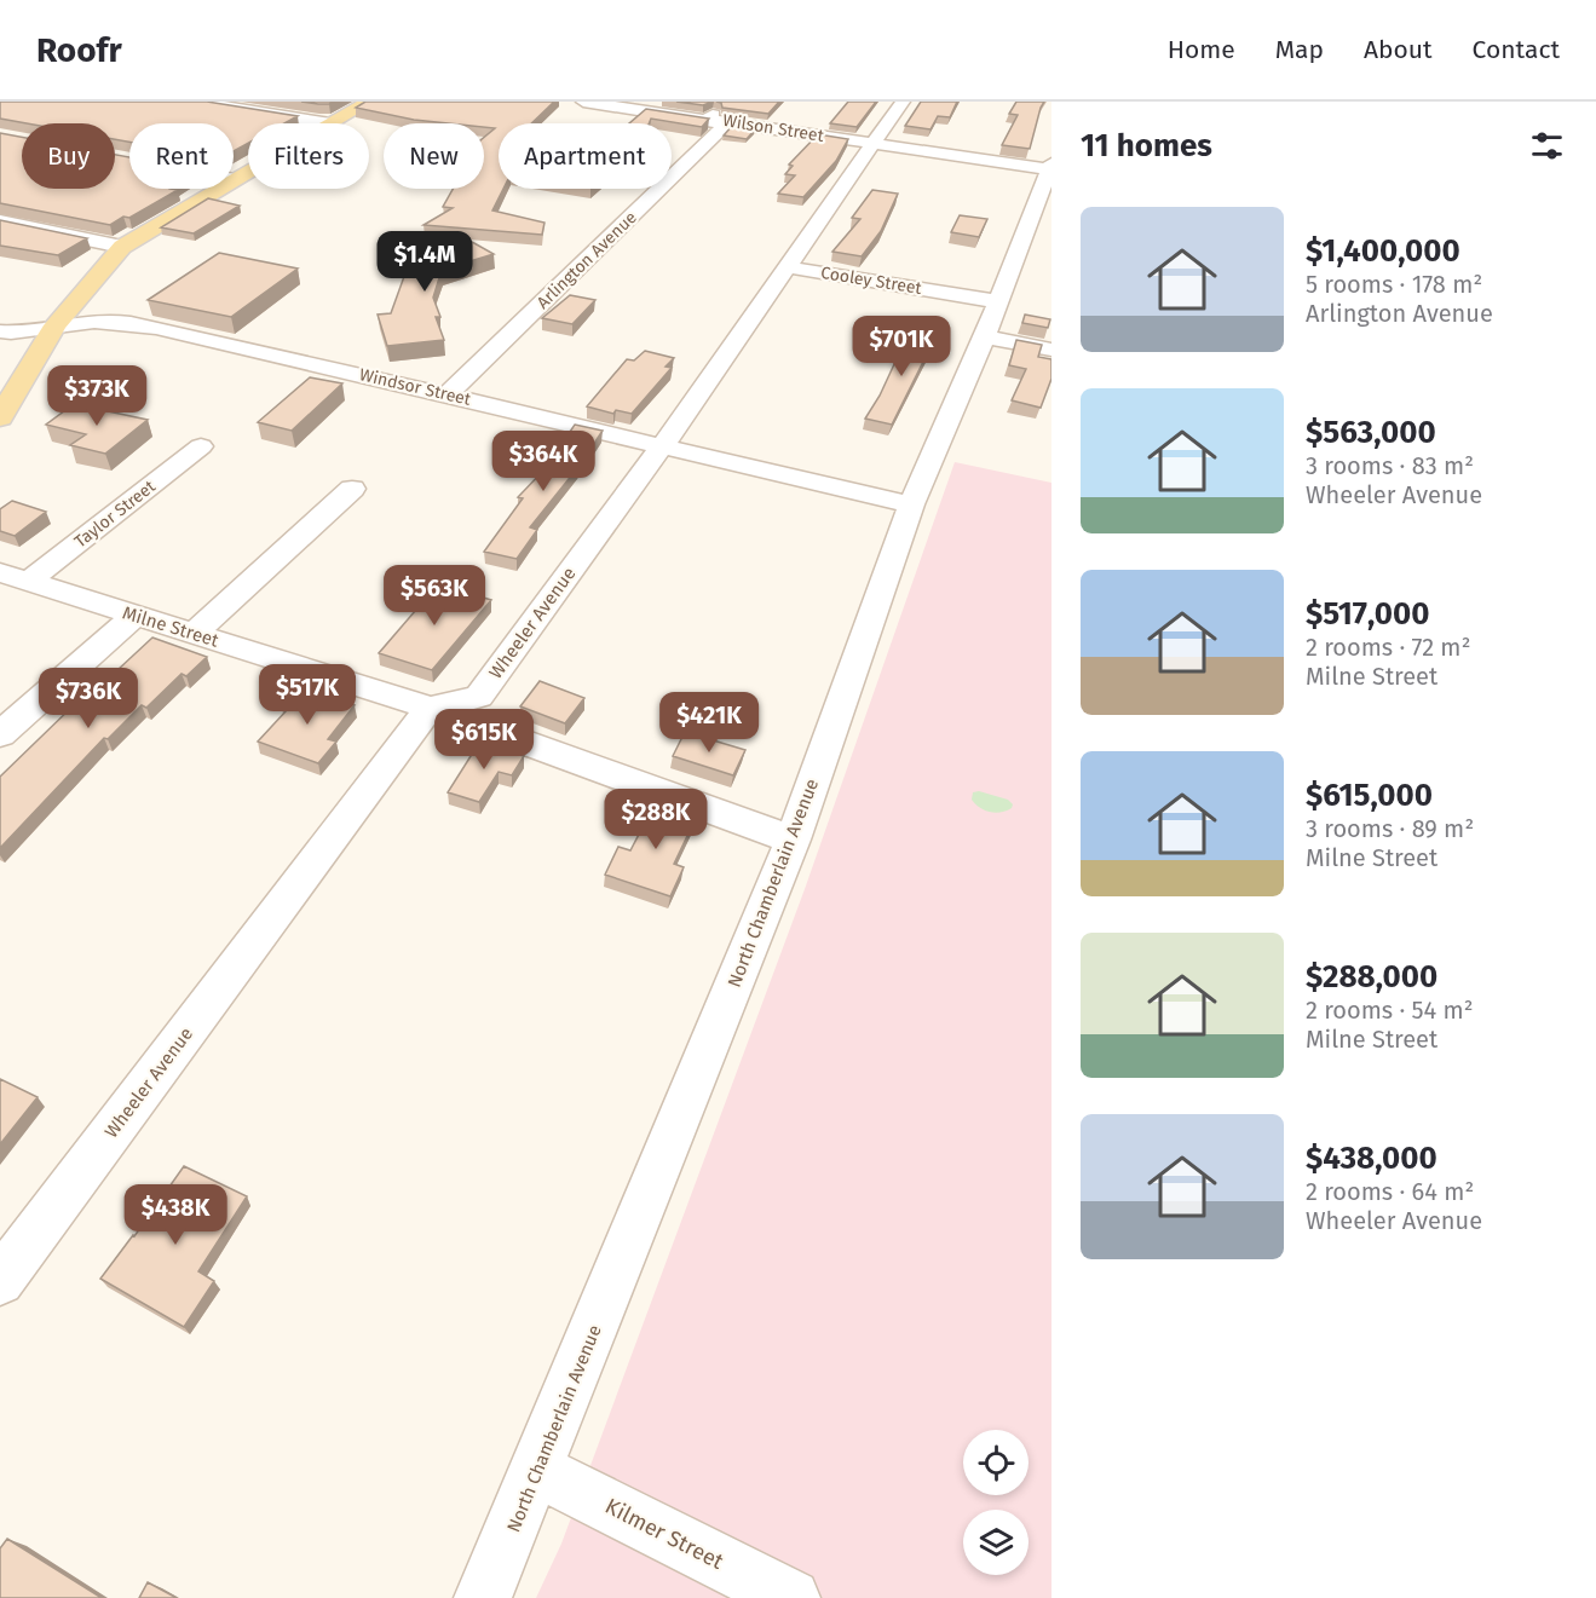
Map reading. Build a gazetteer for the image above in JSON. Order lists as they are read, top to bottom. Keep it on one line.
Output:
{"streets":{"street":["Wilson Street","Arlington Avenue","Cooley Street","Windsor Street","Taylor Street","Wheeler Avenue","Milne Street","North Chamberlain Avenue","Kilmer Street"]},"crossings":[["Wilson Street","Arlington Avenue"],["Wilson Street","Wheeler Avenue"],["Wilson Street","North Chamberlain Avenue"],["Arlington Avenue","Windsor Street"],["Cooley Street","Wheeler Avenue"],["Cooley Street","North Chamberlain Avenue"],["Windsor Street","Wheeler Avenue"],["Windsor Street","North Chamberlain Avenue"],["Taylor Street","Milne Street"],["Wheeler Avenue","Milne Street"],["Milne Street","North Chamberlain Avenue"],["North Chamberlain Avenue","Kilmer Street"]],"page":{"header":"Roofr","nav":["Home","Map","About","Contact"],"heading":"11 homes","chip":["Buy","Rent","Filters","New","Apartment"],"list":[{"name":"$1,400,000","note":"5 rooms · 178 m² · Arlington Avenue"},{"name":"$563,000","note":"3 rooms · 83 m² · Wheeler Avenue"},{"name":"$517,000","note":"2 rooms · 72 m² · Milne Street"},{"name":"$615,000","note":"3 rooms · 89 m² · Milne Street"},{"name":"$288,000","note":"2 rooms · 54 m² · Milne Street"},{"name":"$438,000","note":"2 rooms · 64 m² · Wheeler Avenue"}],"price":["$1.4M","$701K","$373K","$364K","$563K","$517K","$736K","$421K","$615K","$288K","$438K"]}}
